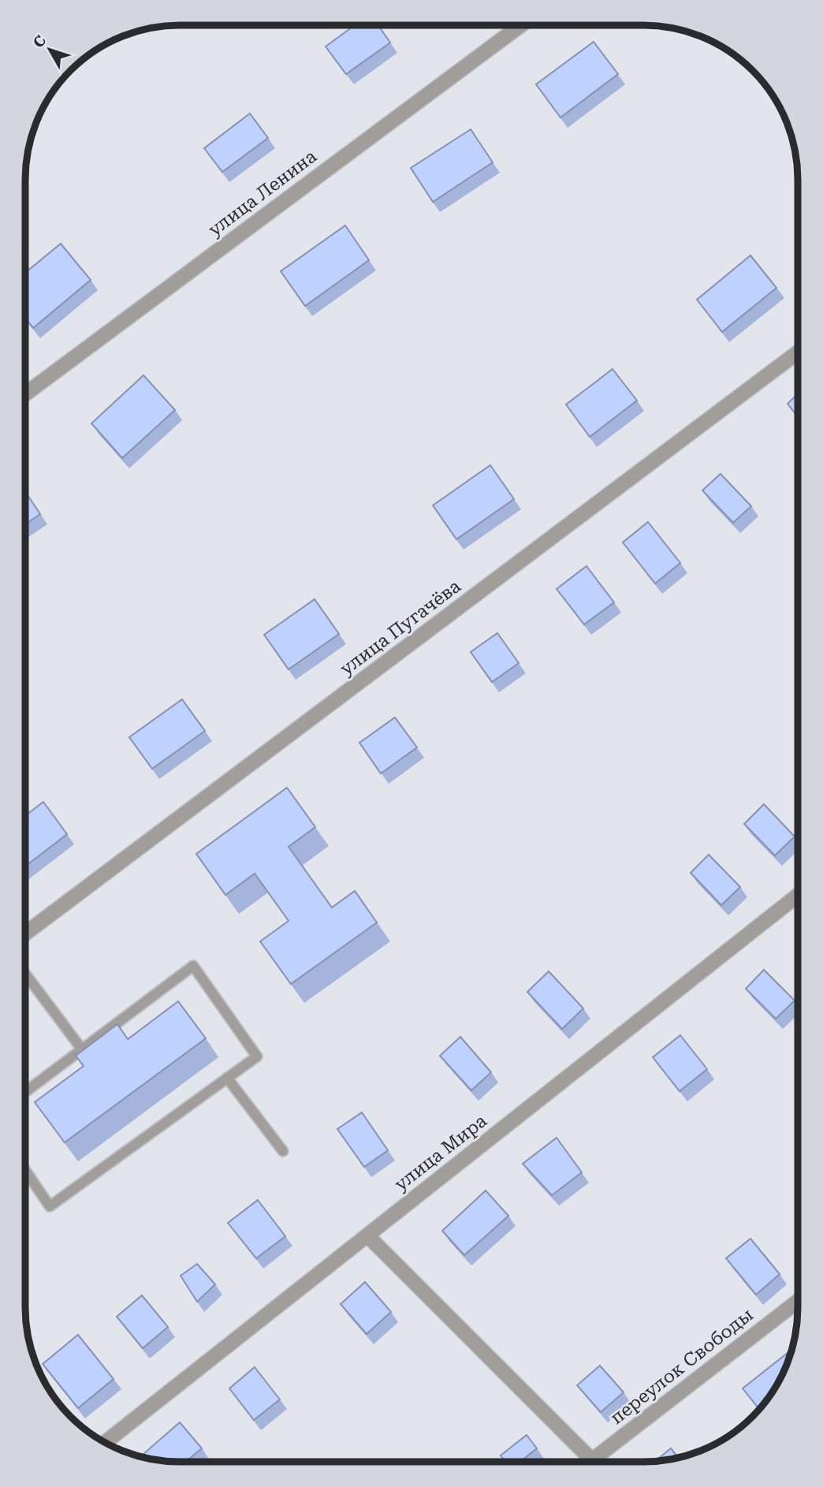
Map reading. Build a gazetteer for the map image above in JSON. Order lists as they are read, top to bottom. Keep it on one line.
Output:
{"streets":{"street":["улица Ленина","улица Пугачёва","улица Мира","переулок Свободы"]},"north":"top left"}
